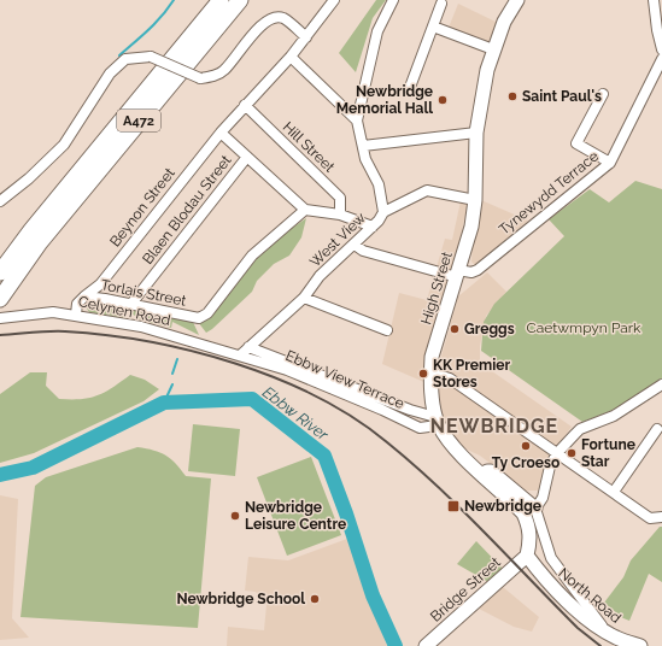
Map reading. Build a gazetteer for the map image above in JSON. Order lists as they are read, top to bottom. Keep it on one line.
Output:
{"streets":{"main road":["A472"],"street":["Hill Street","Tynewydd Terrace","Beynon Street","Blaen Blodau Street","West View","High Street","Torlais Street","Celynen Road","Ebbw View Terrace","Bridge Street","North Road"]},"crossings":[["Hill Street","Beynon Street"],["Tynewydd Terrace","High Street"],["Beynon Street","Torlais Street"],["Blaen Blodau Street","Torlais Street"],["West View","High Street"],["West View","Celynen Road"],["West View","Ebbw View Terrace"],["High Street","Ebbw View Terrace"],["High Street","Bridge Street"],["High Street","North Road"],["Torlais Street","Celynen Road"],["Celynen Road","Ebbw View Terrace"],["Bridge Street","North Road"]],"districts":["NEWBRIDGE"],"water":["Ebbw River"],"parks":["Caetwmpyn Park"],"places":{"other":["Saint Paul's","Newbridge Memorial Hall","Greggs","KK Premier Stores","Ty Croeso","Fortune Star","Newbridge Leisure Centre","Newbridge School"],"transit":["Newbridge"]}}
